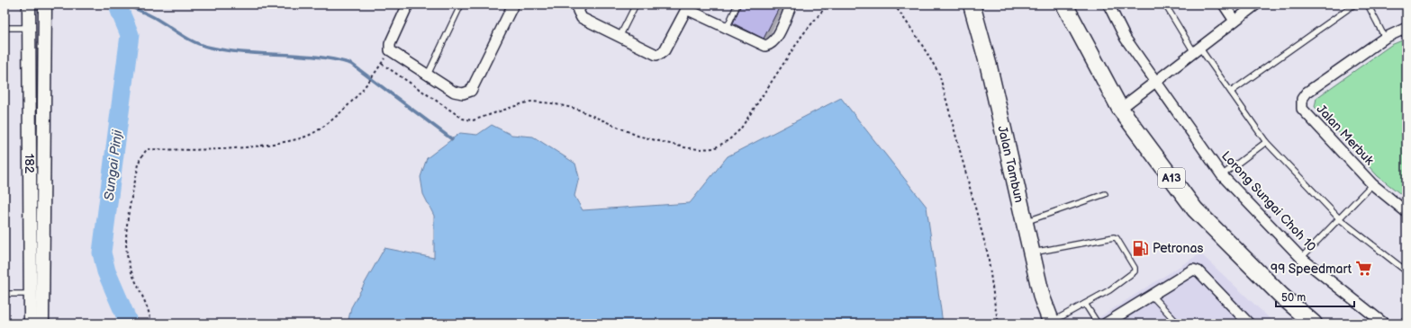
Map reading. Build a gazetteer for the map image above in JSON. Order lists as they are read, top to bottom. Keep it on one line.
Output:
{"streets":{"main road":["Jalan Tambun","A13"],"street":["Jalan Merbuk","182","Lorong Sungai Choh 10"]},"water":["Sungai Pinji"],"places":{"fuel station":["Petronas"],"supermarket":["99 Speedmart"]},"scale_bar":"50 m"}
